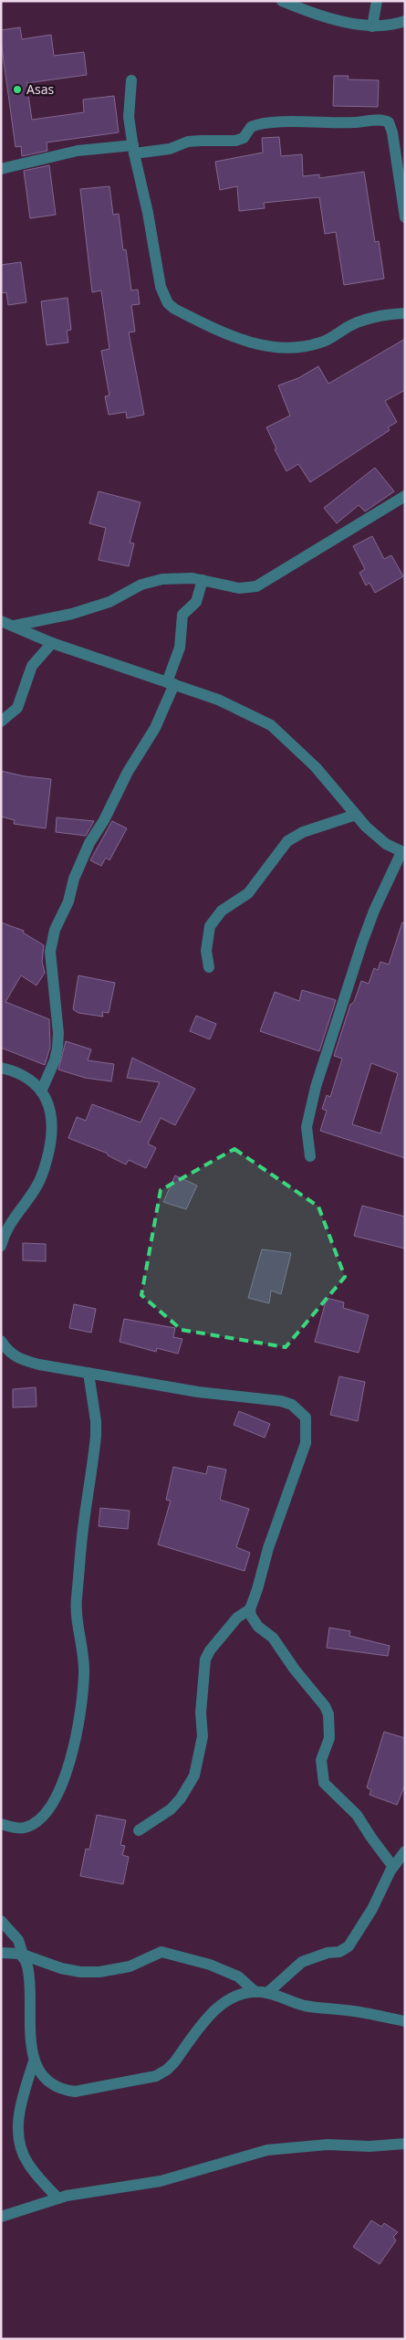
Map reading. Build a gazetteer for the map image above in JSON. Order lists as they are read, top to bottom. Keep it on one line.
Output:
{"places":["Asas"]}
